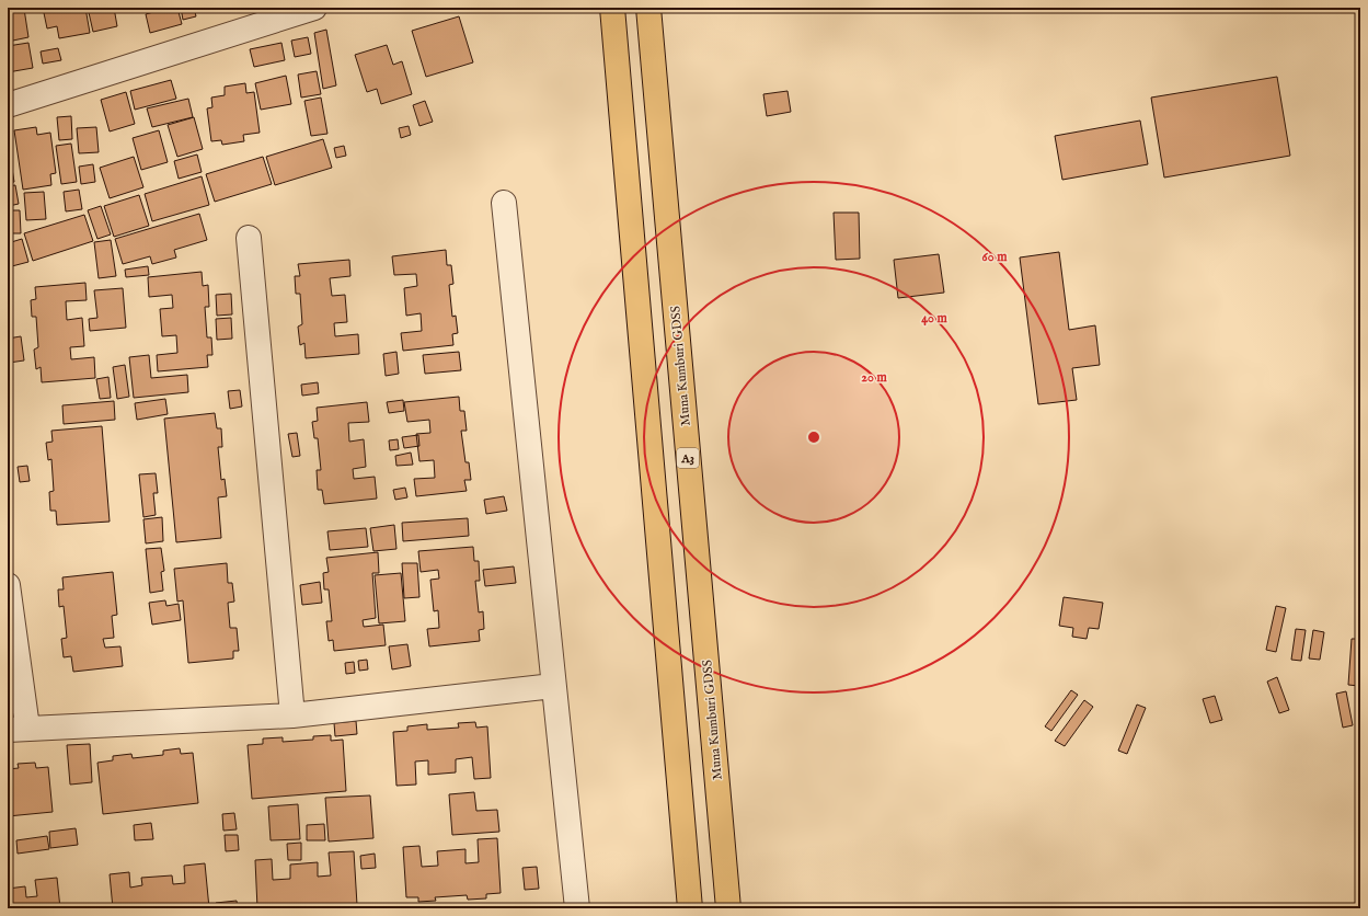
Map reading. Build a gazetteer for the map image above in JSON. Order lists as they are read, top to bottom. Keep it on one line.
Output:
{"streets":{"highway":["Muna Kumburi GDSS","A3"]},"rings":["60 m","40 m","20 m"]}
